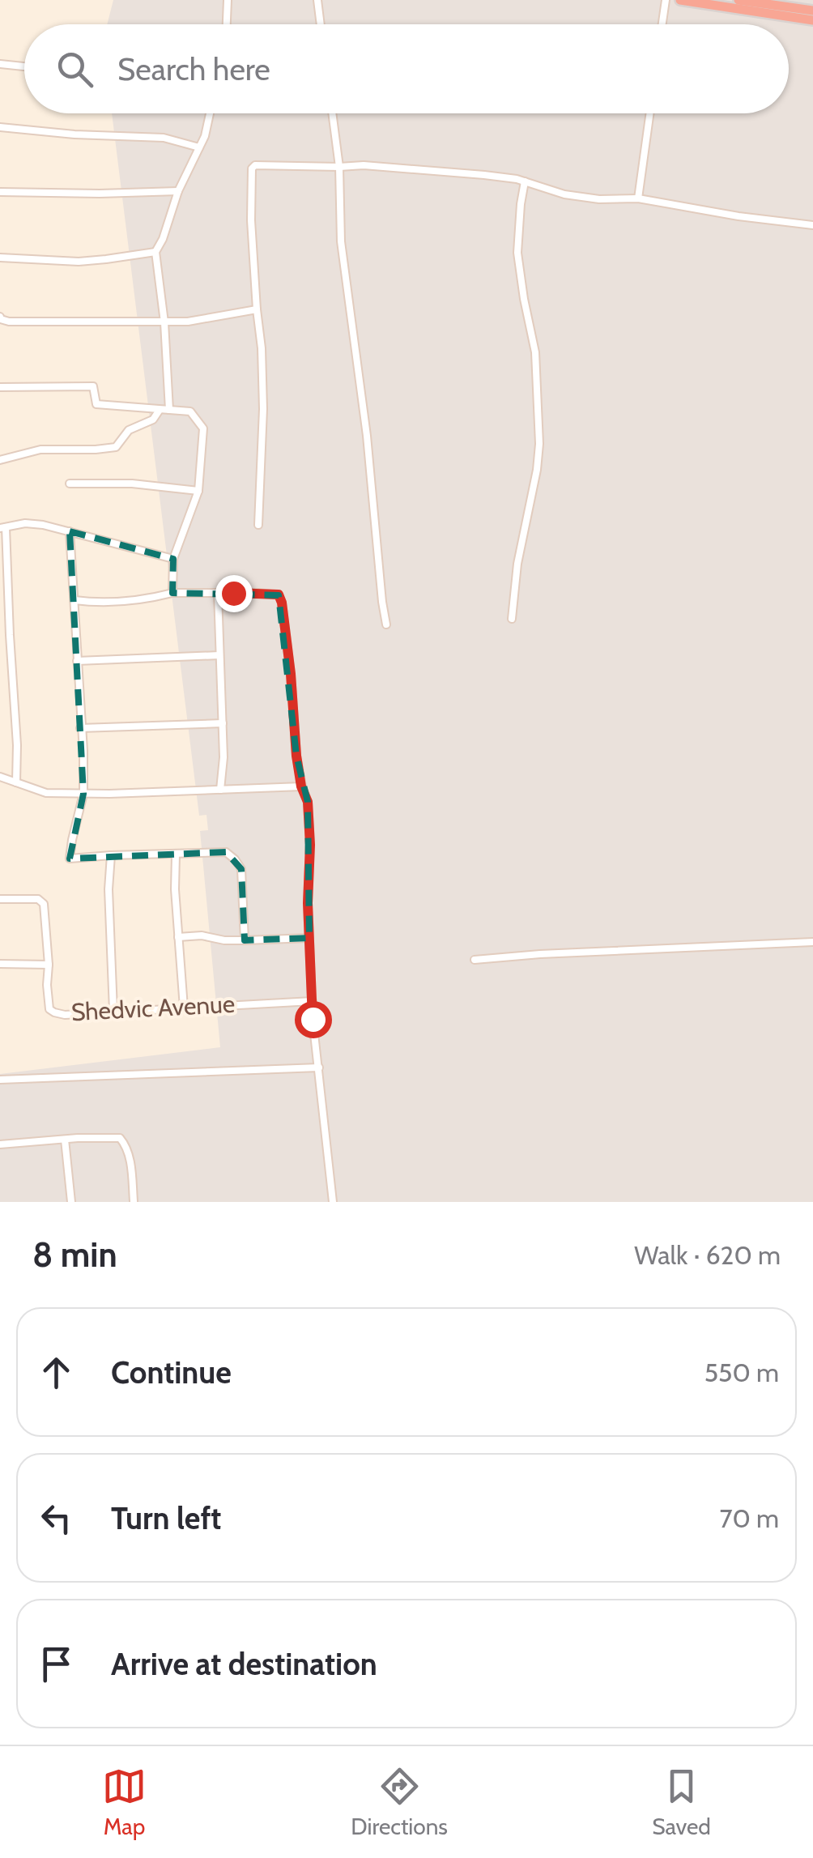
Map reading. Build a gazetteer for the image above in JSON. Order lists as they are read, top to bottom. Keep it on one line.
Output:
{"streets":{"street":["Shedvic Avenue"]},"page":{"search":"Search here","heading":["8 min","Walk · 620 m"],"list":[["Continue","550 m"],["Turn left","70 m"],"Arrive at destination"],"nav":["Map","Directions","Saved"]}}
